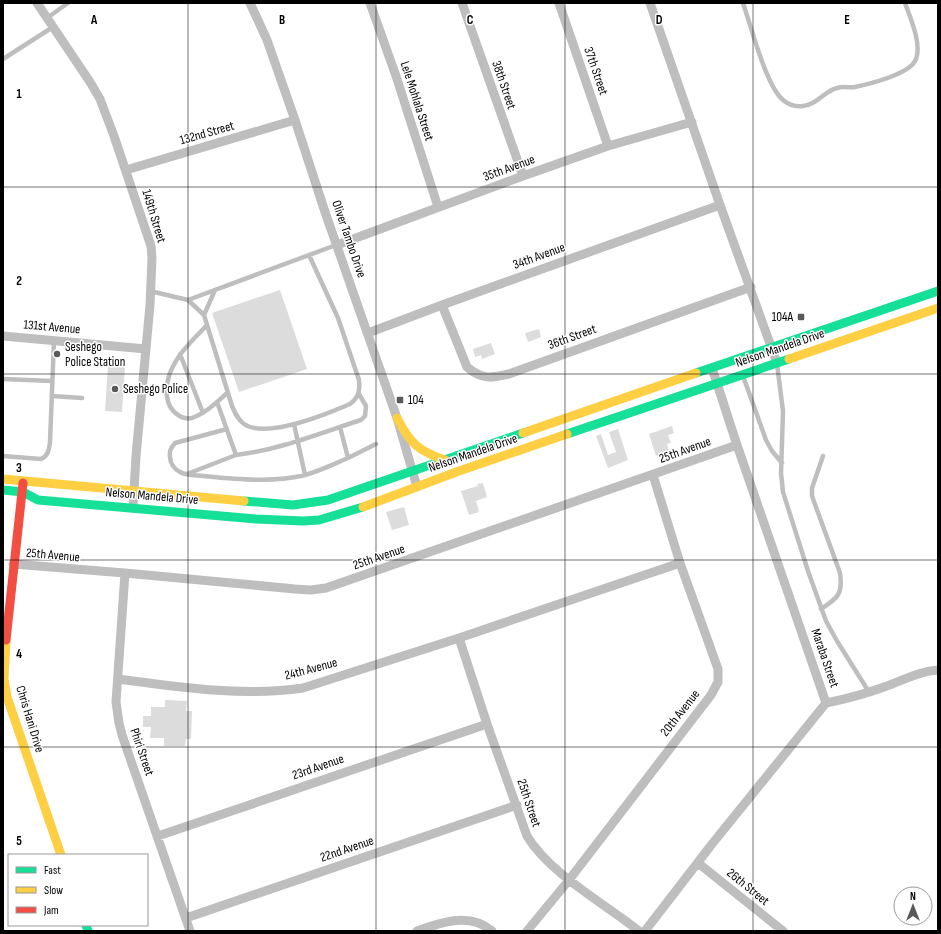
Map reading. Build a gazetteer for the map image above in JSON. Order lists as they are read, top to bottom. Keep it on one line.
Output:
{"streets":{"main road":["Nelson Mandela Drive","Chris Hani Drive"],"street":["37th Street","38th Street","Lele Mohlala Street","132nd Street","35th Avenue","149th Street","Oliver Tambo Drive","34th Avenue","131st Avenue","36th Street","25th Avenue","Maraba Street","24th Avenue","20th Avenue","Phiri Street","23rd Avenue","25th Street","22nd Avenue","26th Street"]},"crossings":[["37th Street","35th Avenue"],["38th Street","35th Avenue"],["Lele Mohlala Street","35th Avenue"],["132nd Street","149th Street"],["132nd Street","Oliver Tambo Drive"],["35th Avenue","Oliver Tambo Drive"],["149th Street","131st Avenue"],["149th Street","Nelson Mandela Drive"],["Oliver Tambo Drive","34th Avenue"],["Oliver Tambo Drive","Nelson Mandela Drive"],["34th Avenue","36th Street"],["Nelson Mandela Drive","Maraba Street"],["Nelson Mandela Drive","Chris Hani Drive"],["25th Avenue","Maraba Street"],["25th Avenue","20th Avenue"],["25th Avenue","Chris Hani Drive"],["25th Avenue","Phiri Street"],["Maraba Street","26th Street"],["24th Avenue","20th Avenue"],["24th Avenue","Phiri Street"],["24th Avenue","25th Street"],["20th Avenue","25th Street"],["Phiri Street","23rd Avenue"],["Phiri Street","22nd Avenue"],["23rd Avenue","25th Street"],["25th Street","22nd Avenue"]],"places":{"transit":["104A","104"],"other":["Seshego Police Station","Seshego Police"]},"legend":["Fast","Slow","Jam"],"north":"top","grid":{"columns":["A","B","C","D","E"],"rows":["1","2","3","4","5"]}}
